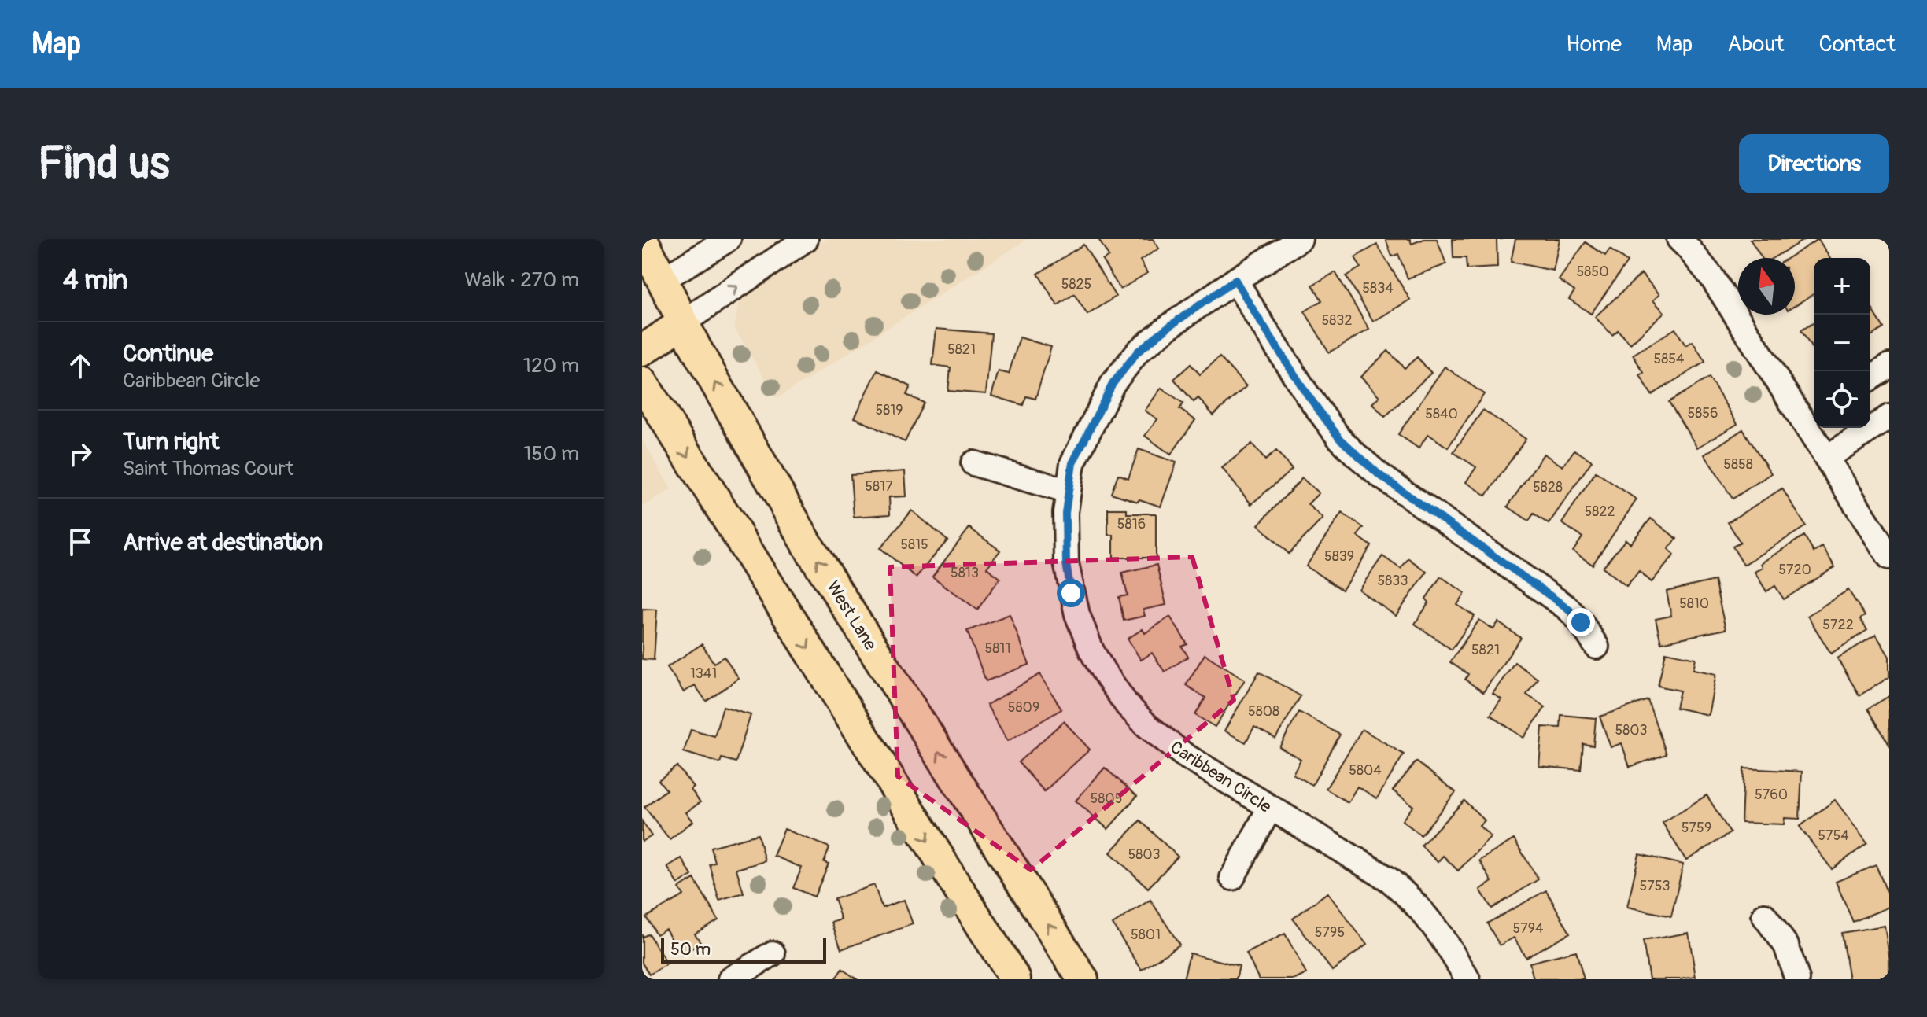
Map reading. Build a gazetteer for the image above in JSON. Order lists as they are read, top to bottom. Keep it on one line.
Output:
{"streets":{"main road":["West Lane"],"street":["Caribbean Circle"]},"house_numbers":["5850","5825","5834","5832","5821","5854","5819","5856","5840","5858","5817","5828","5822","5816","5815","5839","5720","5813","5833","5810","5722","5811","5821","1341","5809","5808","5803","5804","5760","5805","5759","5754","5803","5753","5794","5795","5801"],"scale_bar":"50 m","north":"top","page":{"header":"Map","nav":["Home","Map","About","Contact"],"buttons":"Directions","title":"Find us","heading":["4 min","Walk · 270 m"],"map_buttons":["+","−"],"list":[["Continue","Caribbean Circle","120 m"],["Turn right","Saint Thomas Court","150 m"],"Arrive at destination"],"scale":"50 m"}}
